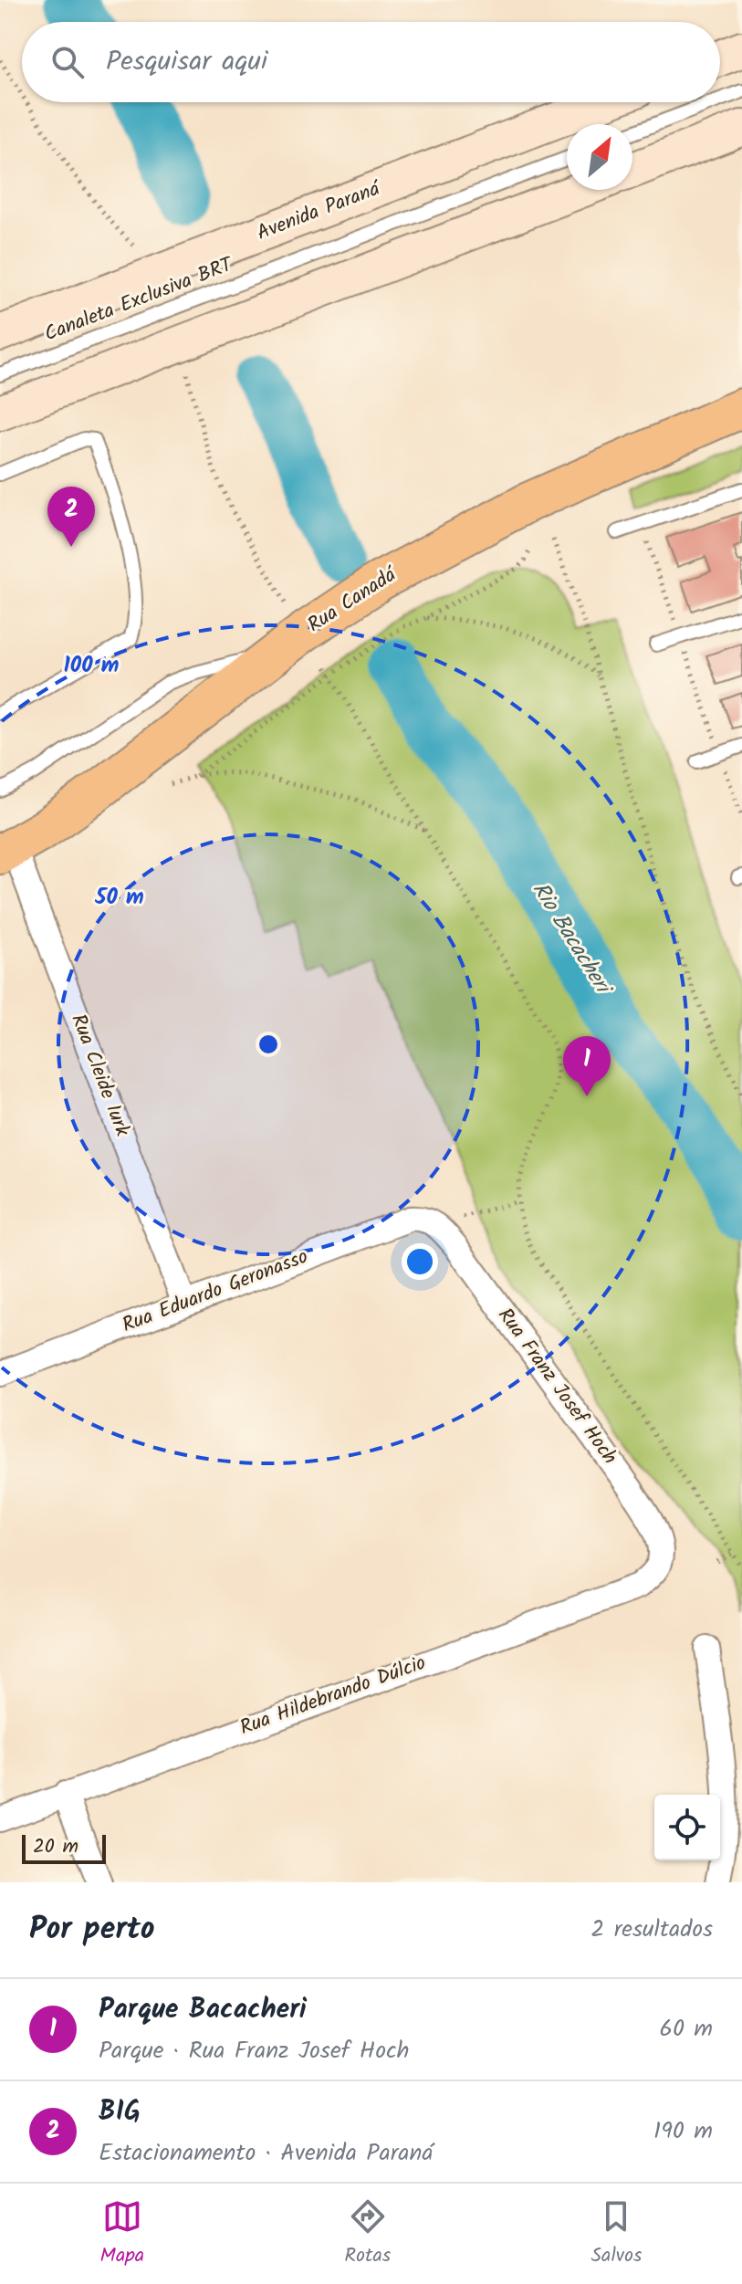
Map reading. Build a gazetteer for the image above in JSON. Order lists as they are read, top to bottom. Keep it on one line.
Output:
{"streets":{"main road":["Rua Canadá"],"street":["Avenida Paraná","Rua Cleide Iurk","Rua Eduardo Geronasso","Rua Franz Josef Hoch","Rua Hildebrando Dúlcio"],"lane":["Canaleta Exclusiva BRT"]},"crossings":[["Rua Canadá","Rua Cleide Iurk"],["Rua Cleide Iurk","Rua Eduardo Geronasso"],["Rua Eduardo Geronasso","Rua Franz Josef Hoch"],["Rua Franz Josef Hoch","Rua Hildebrando Dúlcio"]],"water":["Rio Bacacheri"],"scale_bar":"20 m","north":"top right","page":{"search":"Pesquisar aqui","pins":["2","1"],"scale":"20 m","heading":["Por perto","2 resultados"],"list":[{"mark":"1","name":"Parque Bacacheri","note":"Parque · Rua Franz Josef Hoch","value":"60 m"},{"mark":"2","name":"BIG","note":"Estacionamento · Avenida Paraná","value":"190 m"}],"nav":["Mapa","Rotas","Salvos"]},"rings":["100 m","50 m"]}
